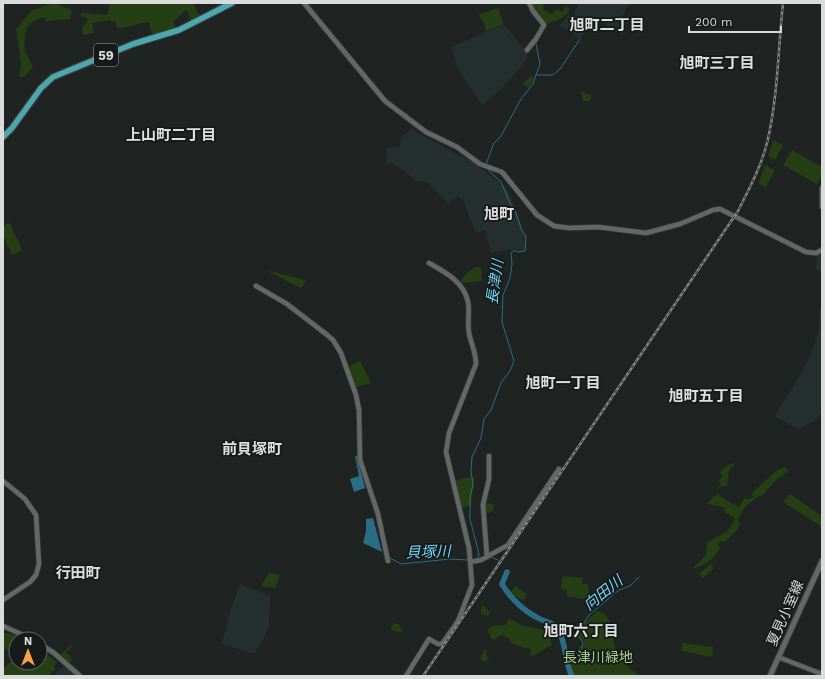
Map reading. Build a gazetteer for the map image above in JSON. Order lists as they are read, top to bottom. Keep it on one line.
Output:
{"streets":{"main road":["59","夏見小室線"]},"districts":["旭町二丁目","旭町三丁目","上山町二丁目","旭町","旭町一丁目","旭町五丁目","前貝塚町","行田町","旭町六丁目"],"water":["長津川","貝塚川","向田川"],"parks":["長津川緑地"],"scale_bar":"200 m","north":"top"}
